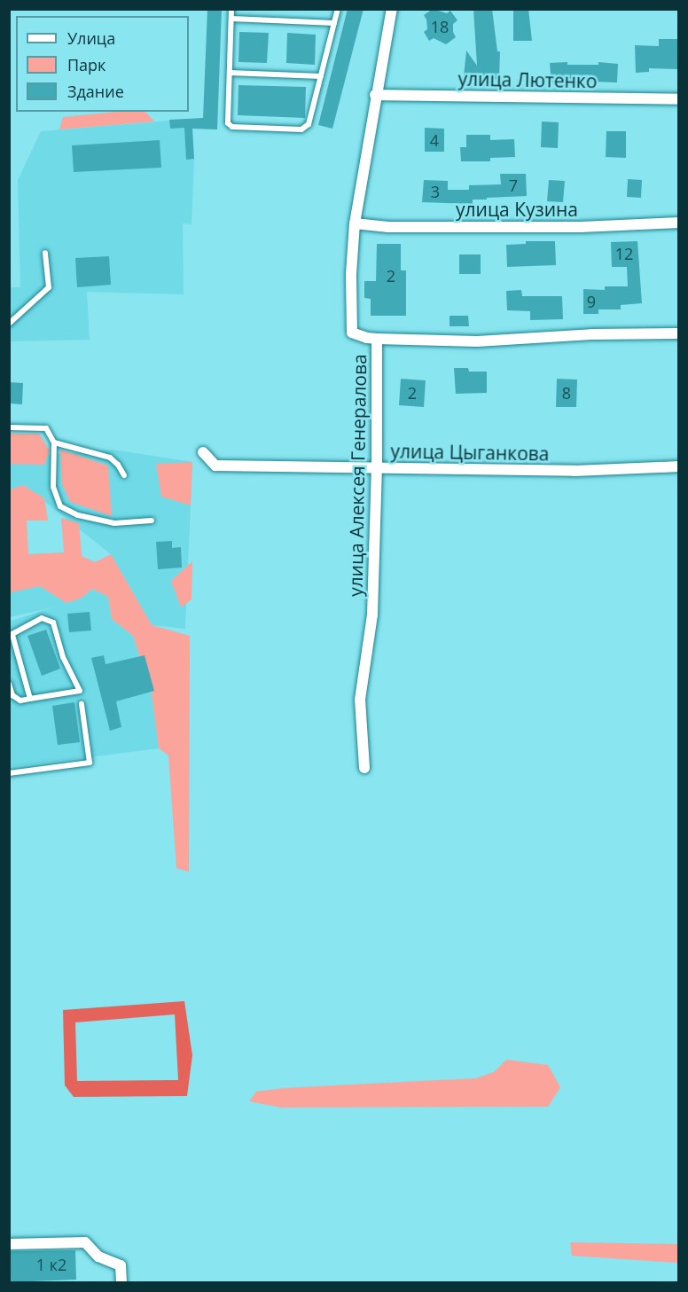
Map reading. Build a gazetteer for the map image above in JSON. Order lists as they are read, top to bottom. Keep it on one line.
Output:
{"streets":{"street":["улица Лютенко","улица Кузина","улица Цыганкова","улица Алексея Генералова"]},"crossings":[["улица Лютенко","улица Алексея Генералова"],["улица Кузина","улица Алексея Генералова"],["улица Цыганкова","улица Алексея Генералова"]],"house_numbers":["18","4","7","3","12","2","9","2","8","1 к2"],"legend":["Улица","Парк","Здание"]}
